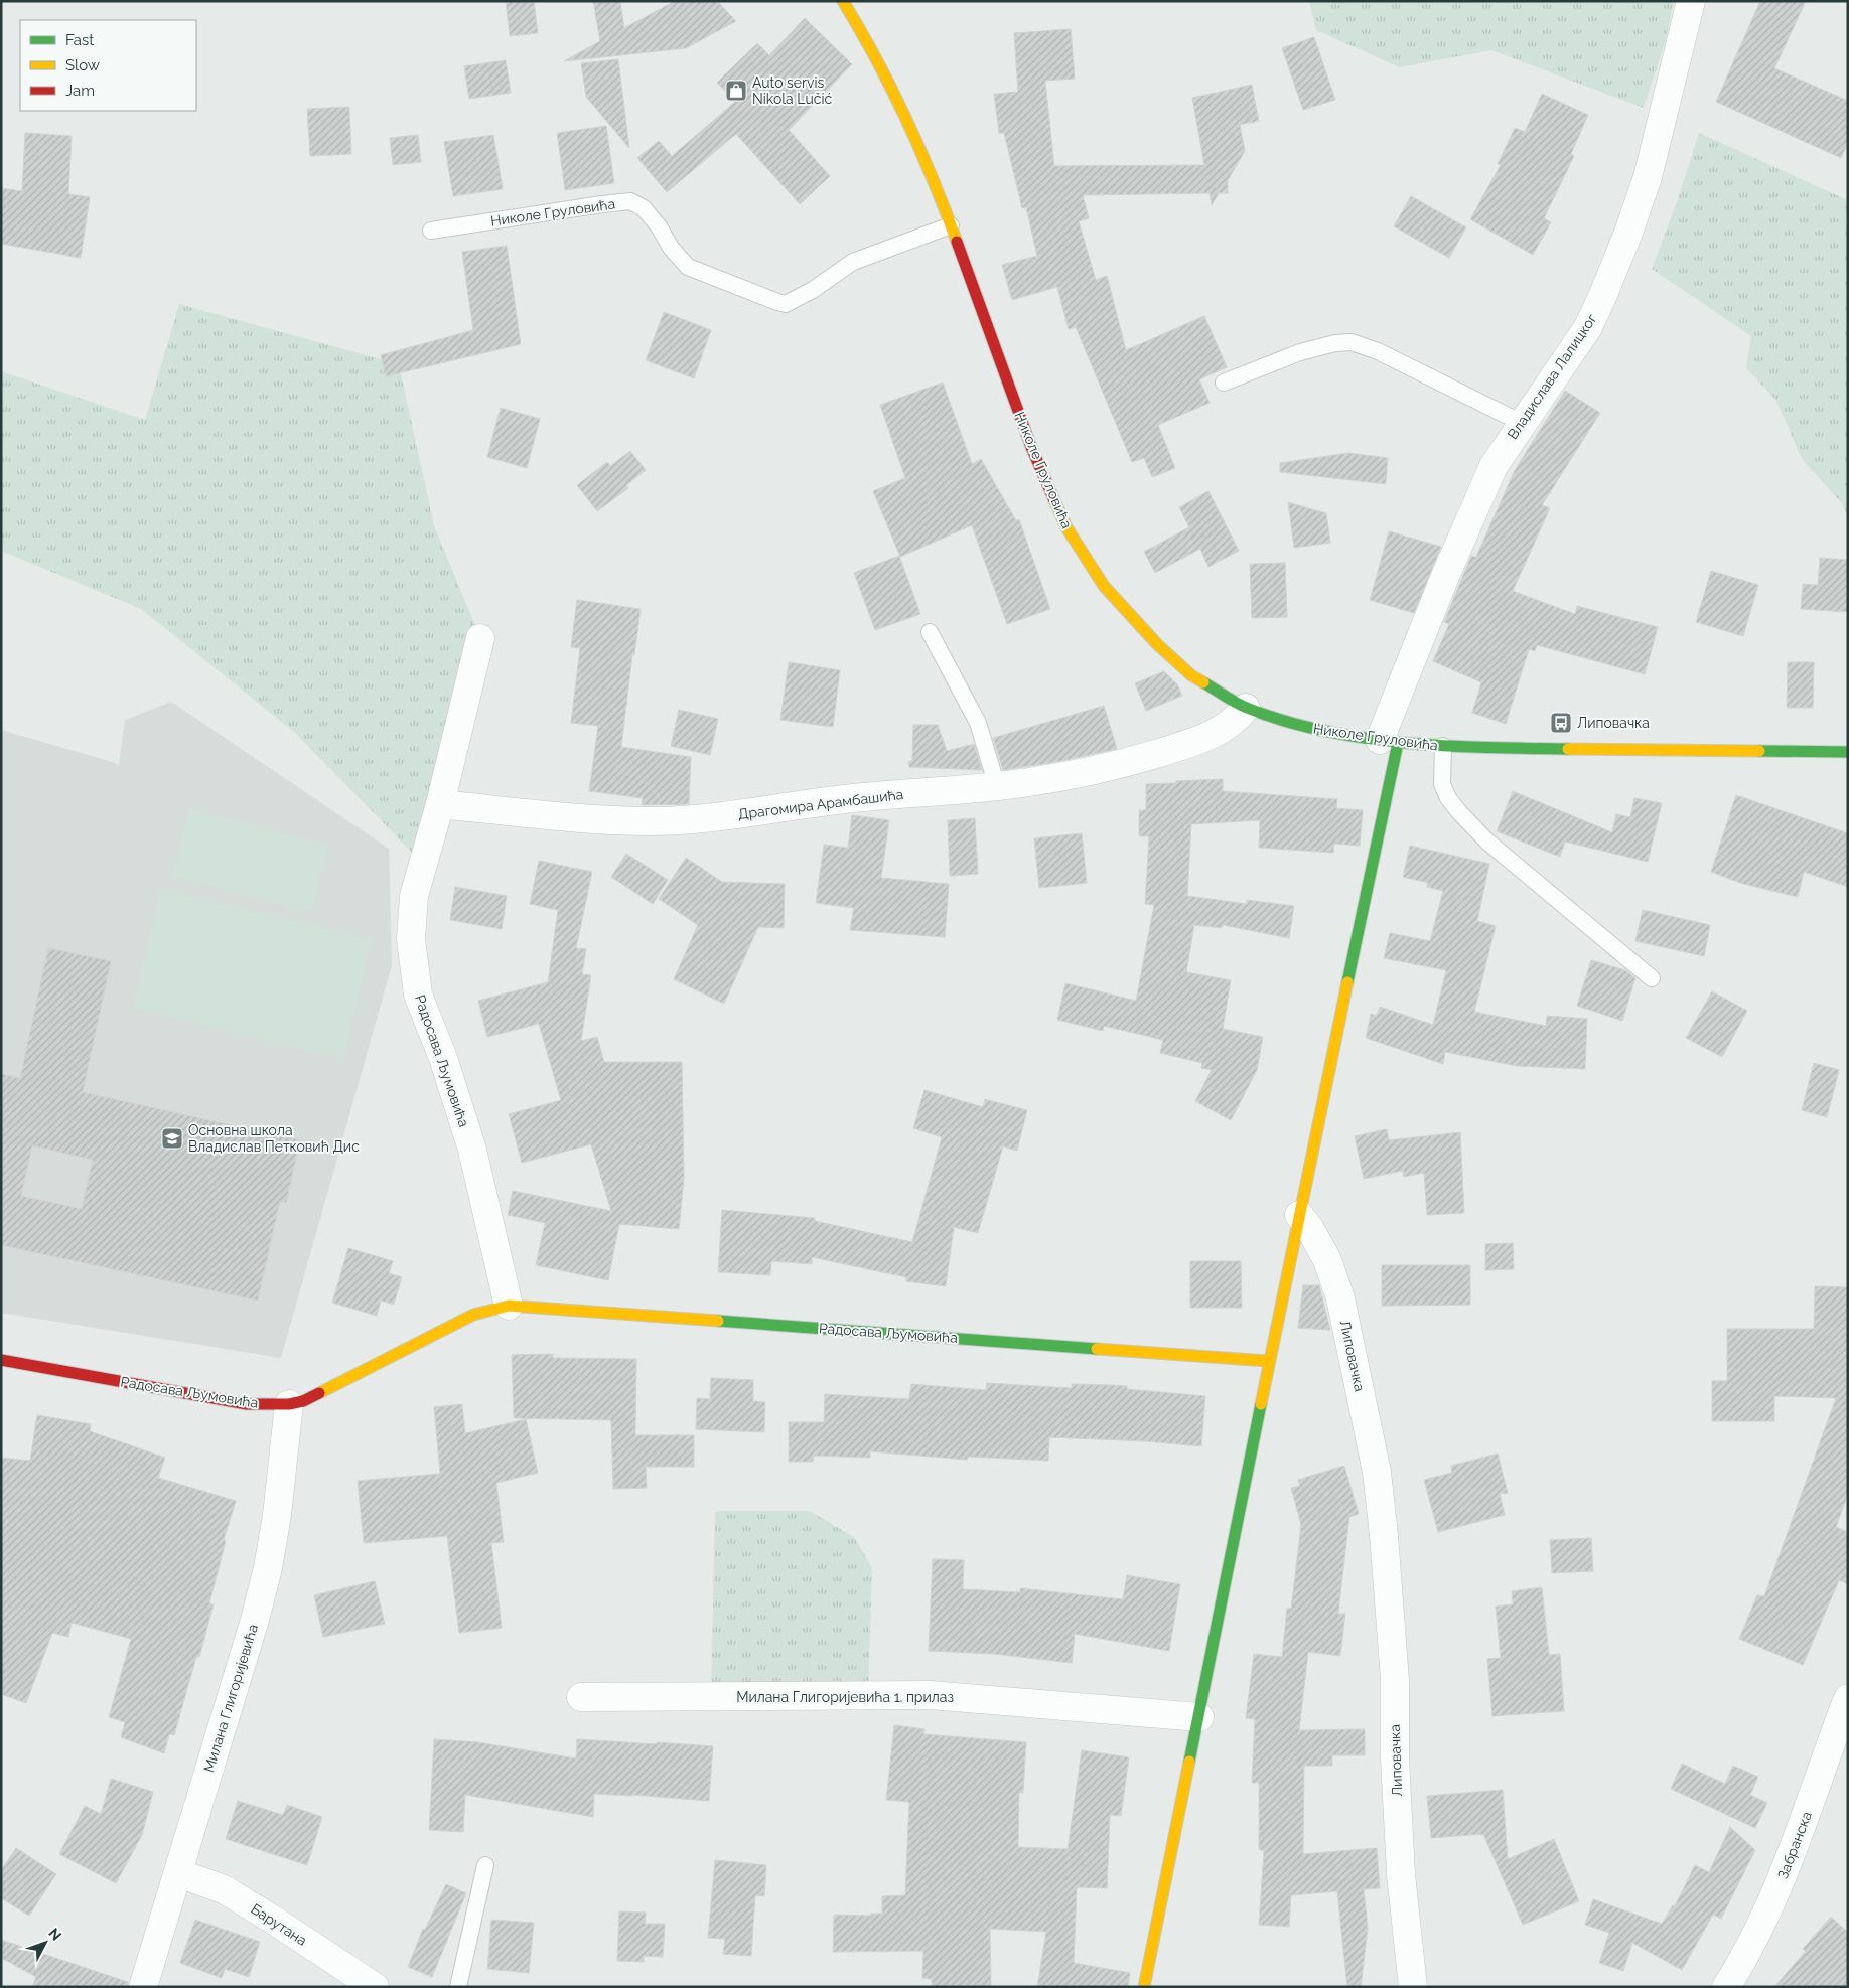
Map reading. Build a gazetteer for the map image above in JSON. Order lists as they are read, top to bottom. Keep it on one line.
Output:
{"streets":{"street":["Николе Груловића","Владислава Лалицког","Драгомира Арамбашића","Радосава Љумовића","Липовачка","Милана Глигоријевића 1. прилаз","Милана Глигоријевића","Забранска","Барутана"]},"crossings":[["Николе Груловића","Владислава Лалицког"],["Николе Груловића","Драгомира Арамбашића"],["Драгомира Арамбашића","Радосава Љумовића"],["Радосава Љумовића","Милана Глигоријевића"],["Милана Глигоријевића","Барутана"]],"places":{"shop":["Auto servis Nikola Lučić"],"bus stop":["Липовачка"],"school or university":["Основна школа Владислав Петковић Дис"]},"legend":["Fast","Slow","Jam"],"north":"top right"}
